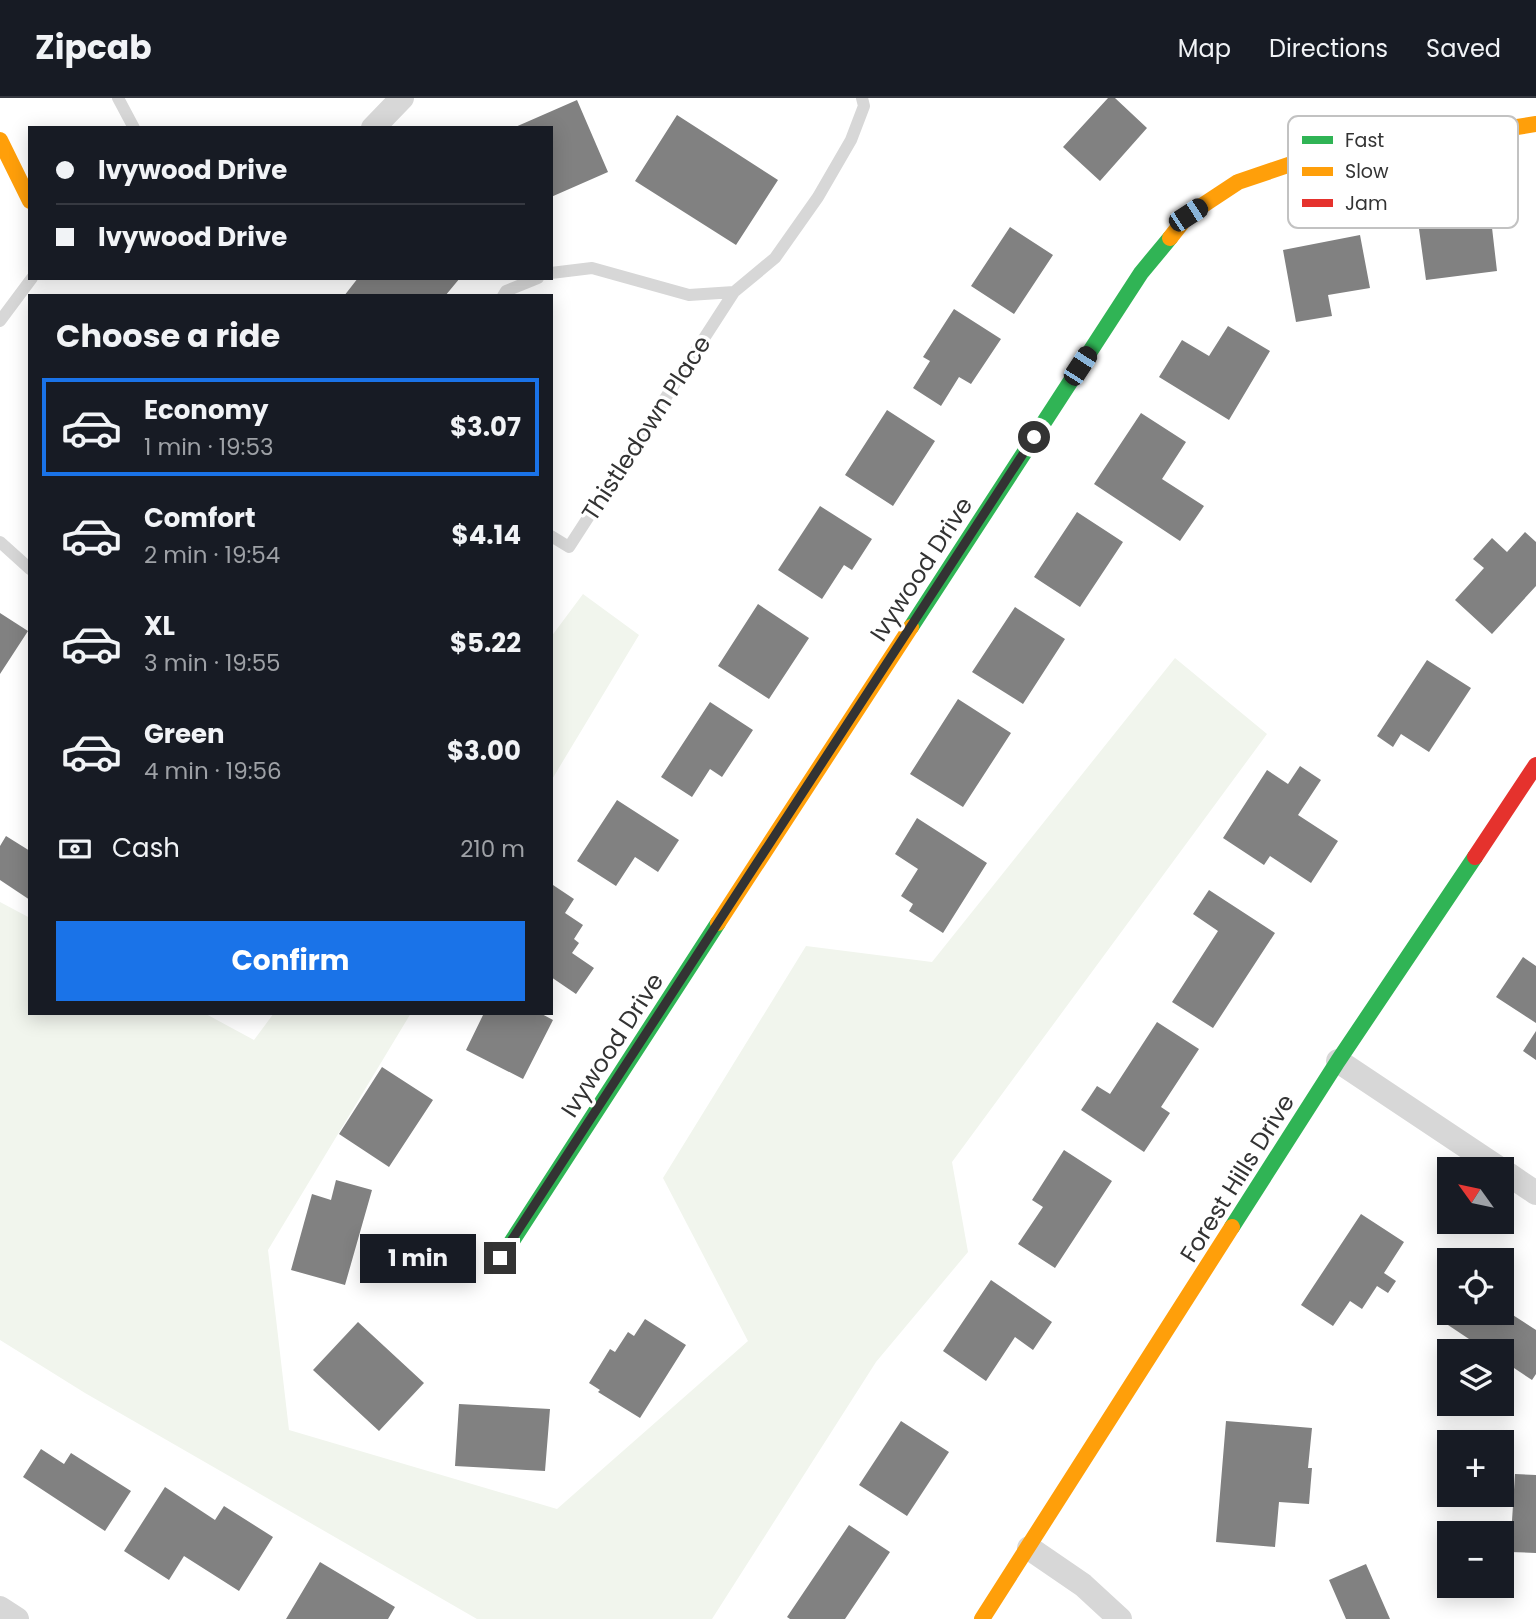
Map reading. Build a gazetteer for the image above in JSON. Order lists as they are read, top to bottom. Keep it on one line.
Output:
{"streets":{"street":["Ivywood Drive","Forest Hills Drive"],"lane":["Thistledown Place"]},"legend":["Fast","Slow","Jam"],"north":"top left","page":{"header":"Zipcab","nav":["Map","Directions","Saved"],"banner":["Ivywood Drive","Ivywood Drive"],"heading":"Choose a ride","list":[{"name":"Economy","note":"1 min · 19:53","value":"$3.07"},{"name":"Comfort","note":"2 min · 19:54","value":"$4.14"},{"name":"XL","note":"3 min · 19:55","value":"$5.22"},{"name":"Green","note":"4 min · 19:56","value":"$3.00"}],"pay":["Cash","210 m"],"buttons":"Confirm","map_buttons":["+","−"],"bubble":"1 min"}}
